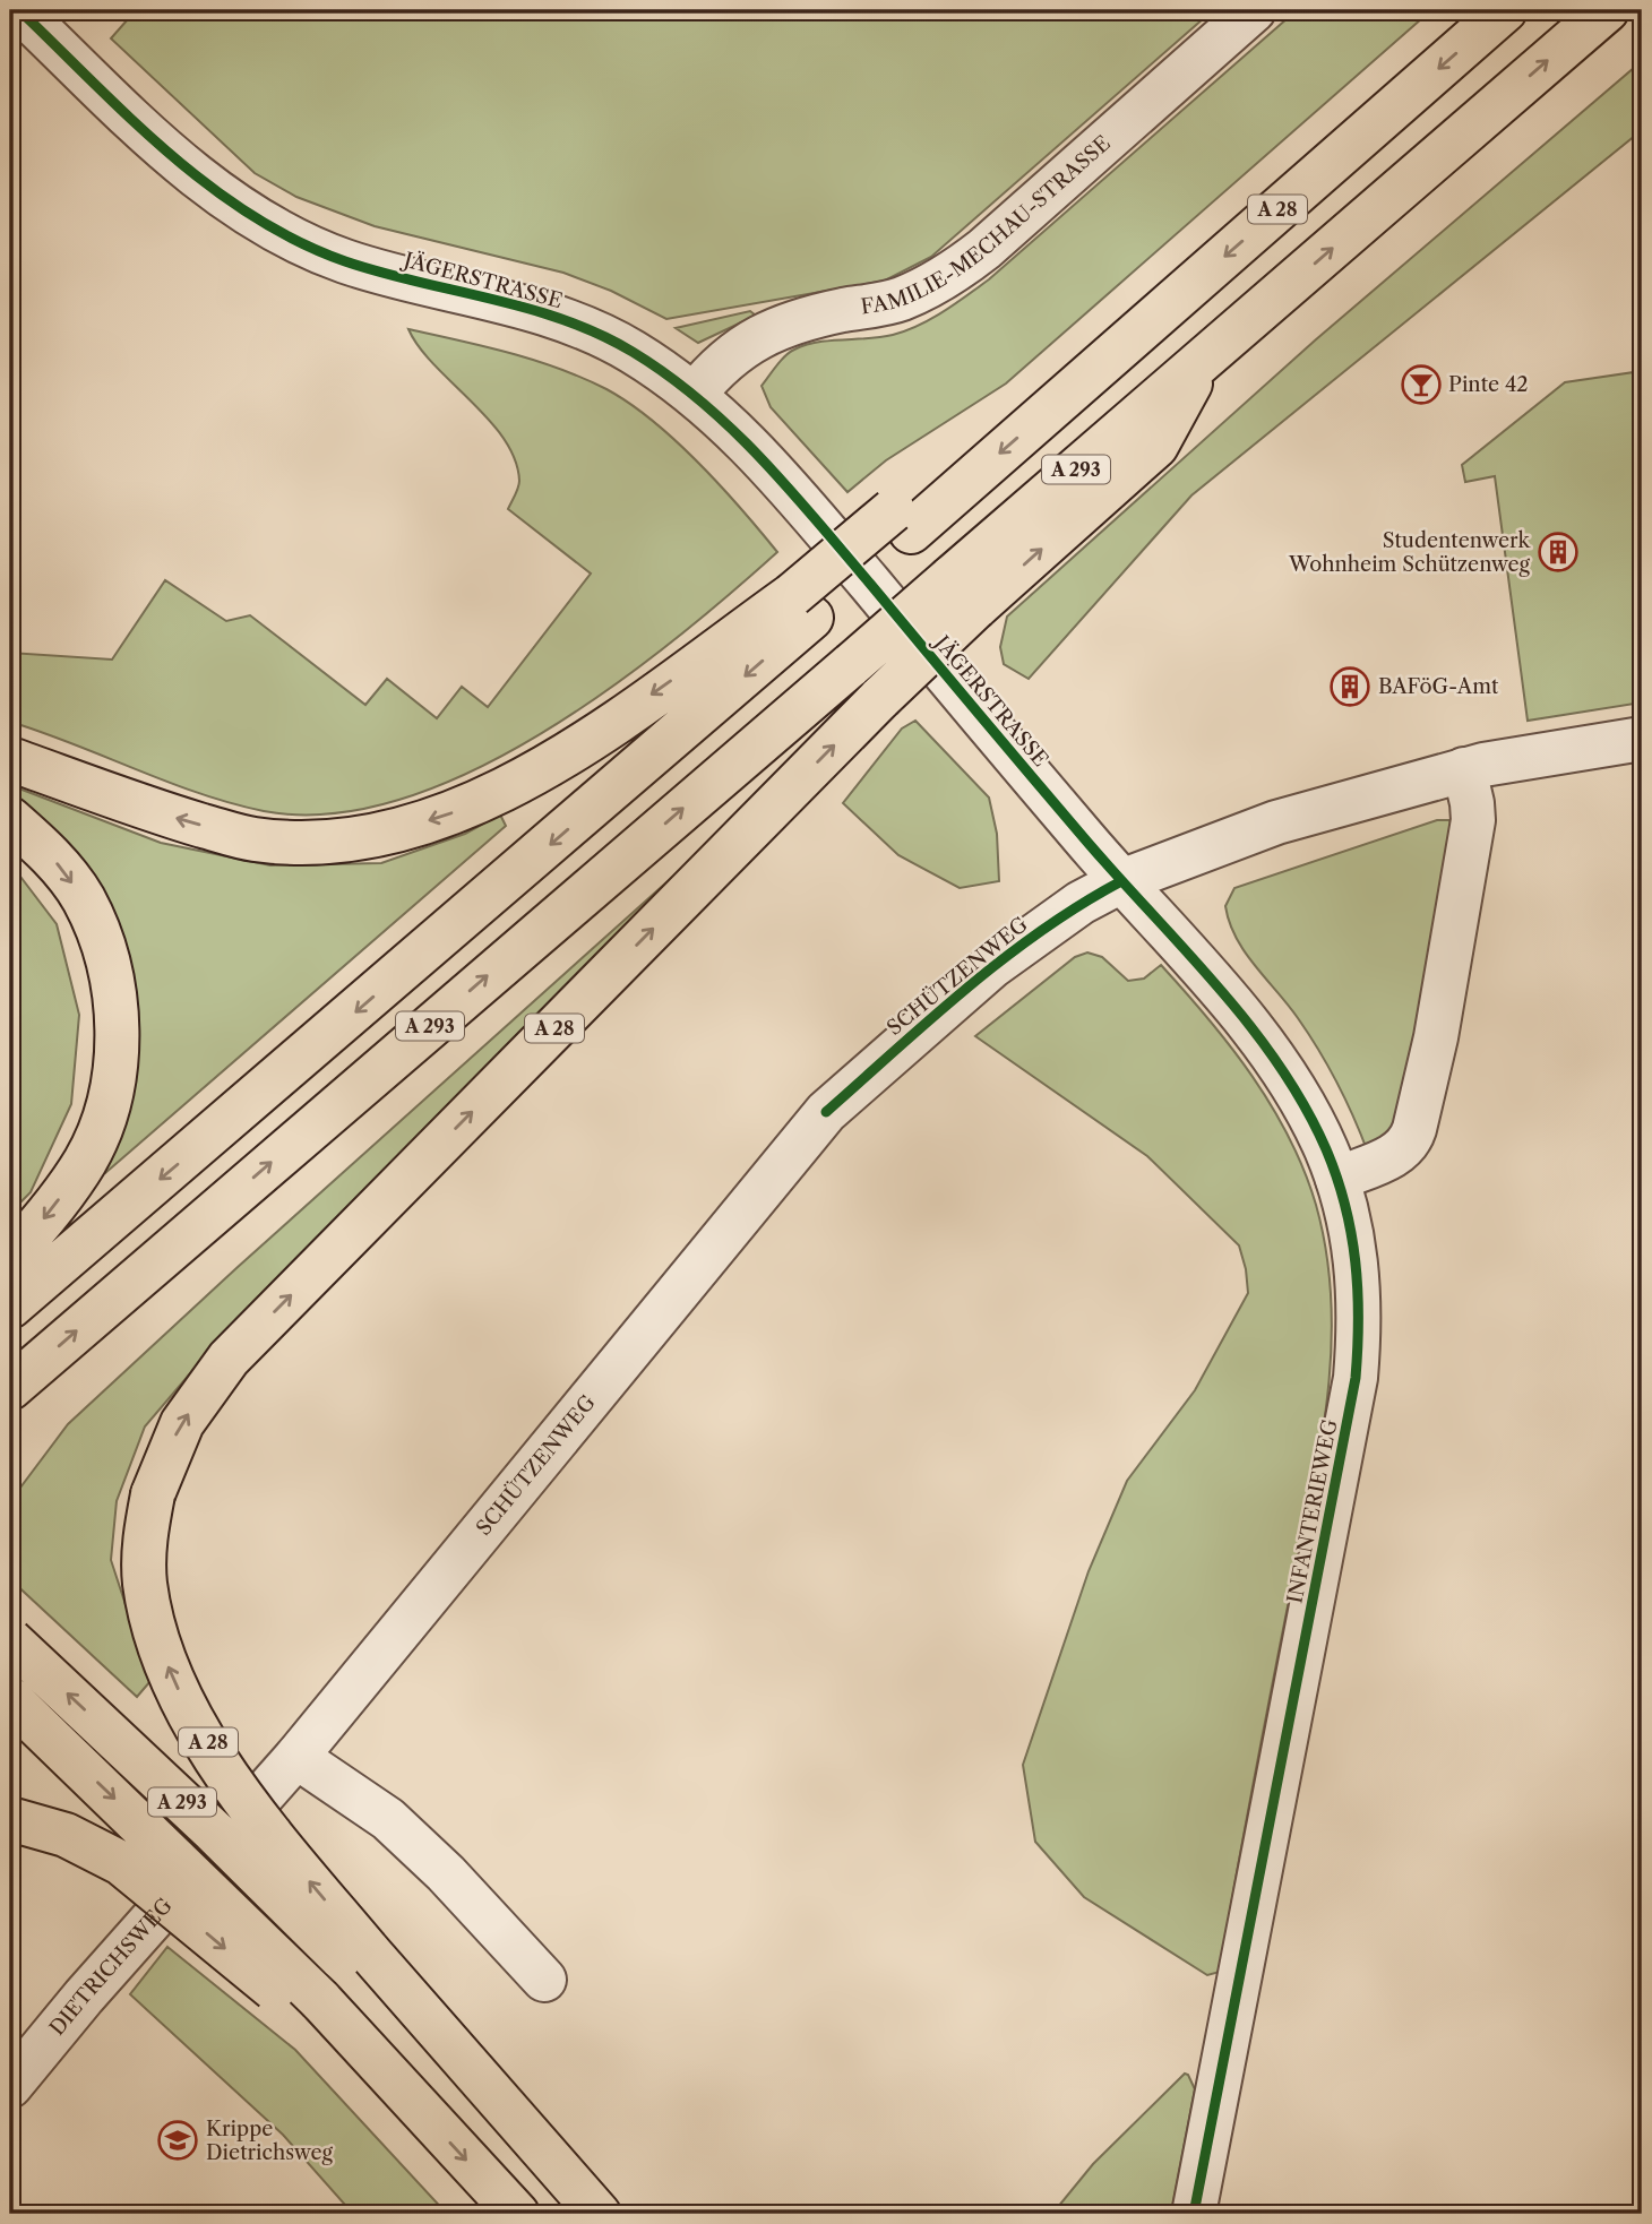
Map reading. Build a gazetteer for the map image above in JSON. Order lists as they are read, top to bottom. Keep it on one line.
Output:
{"streets":{"highway":["A 28","A 293"],"street":["FAMILIE-MECHAU-STRASSE","JÄGERSTRASSE","SCHÜTZENWEG","INFANTERIEWEG","DIETRICHSWEG"]},"crossings":[["A 28","A 293"],["FAMILIE-MECHAU-STRASSE","JÄGERSTRASSE"],["JÄGERSTRASSE","SCHÜTZENWEG"],["JÄGERSTRASSE","INFANTERIEWEG"],["SCHÜTZENWEG","INFANTERIEWEG"],["SCHÜTZENWEG","DIETRICHSWEG"]],"places":{"bar":["Pinte 42"],"building":["Studentenwerk Wohnheim Schützenweg","BAFöG-Amt"],"school or university":["Krippe Dietrichsweg"]}}
